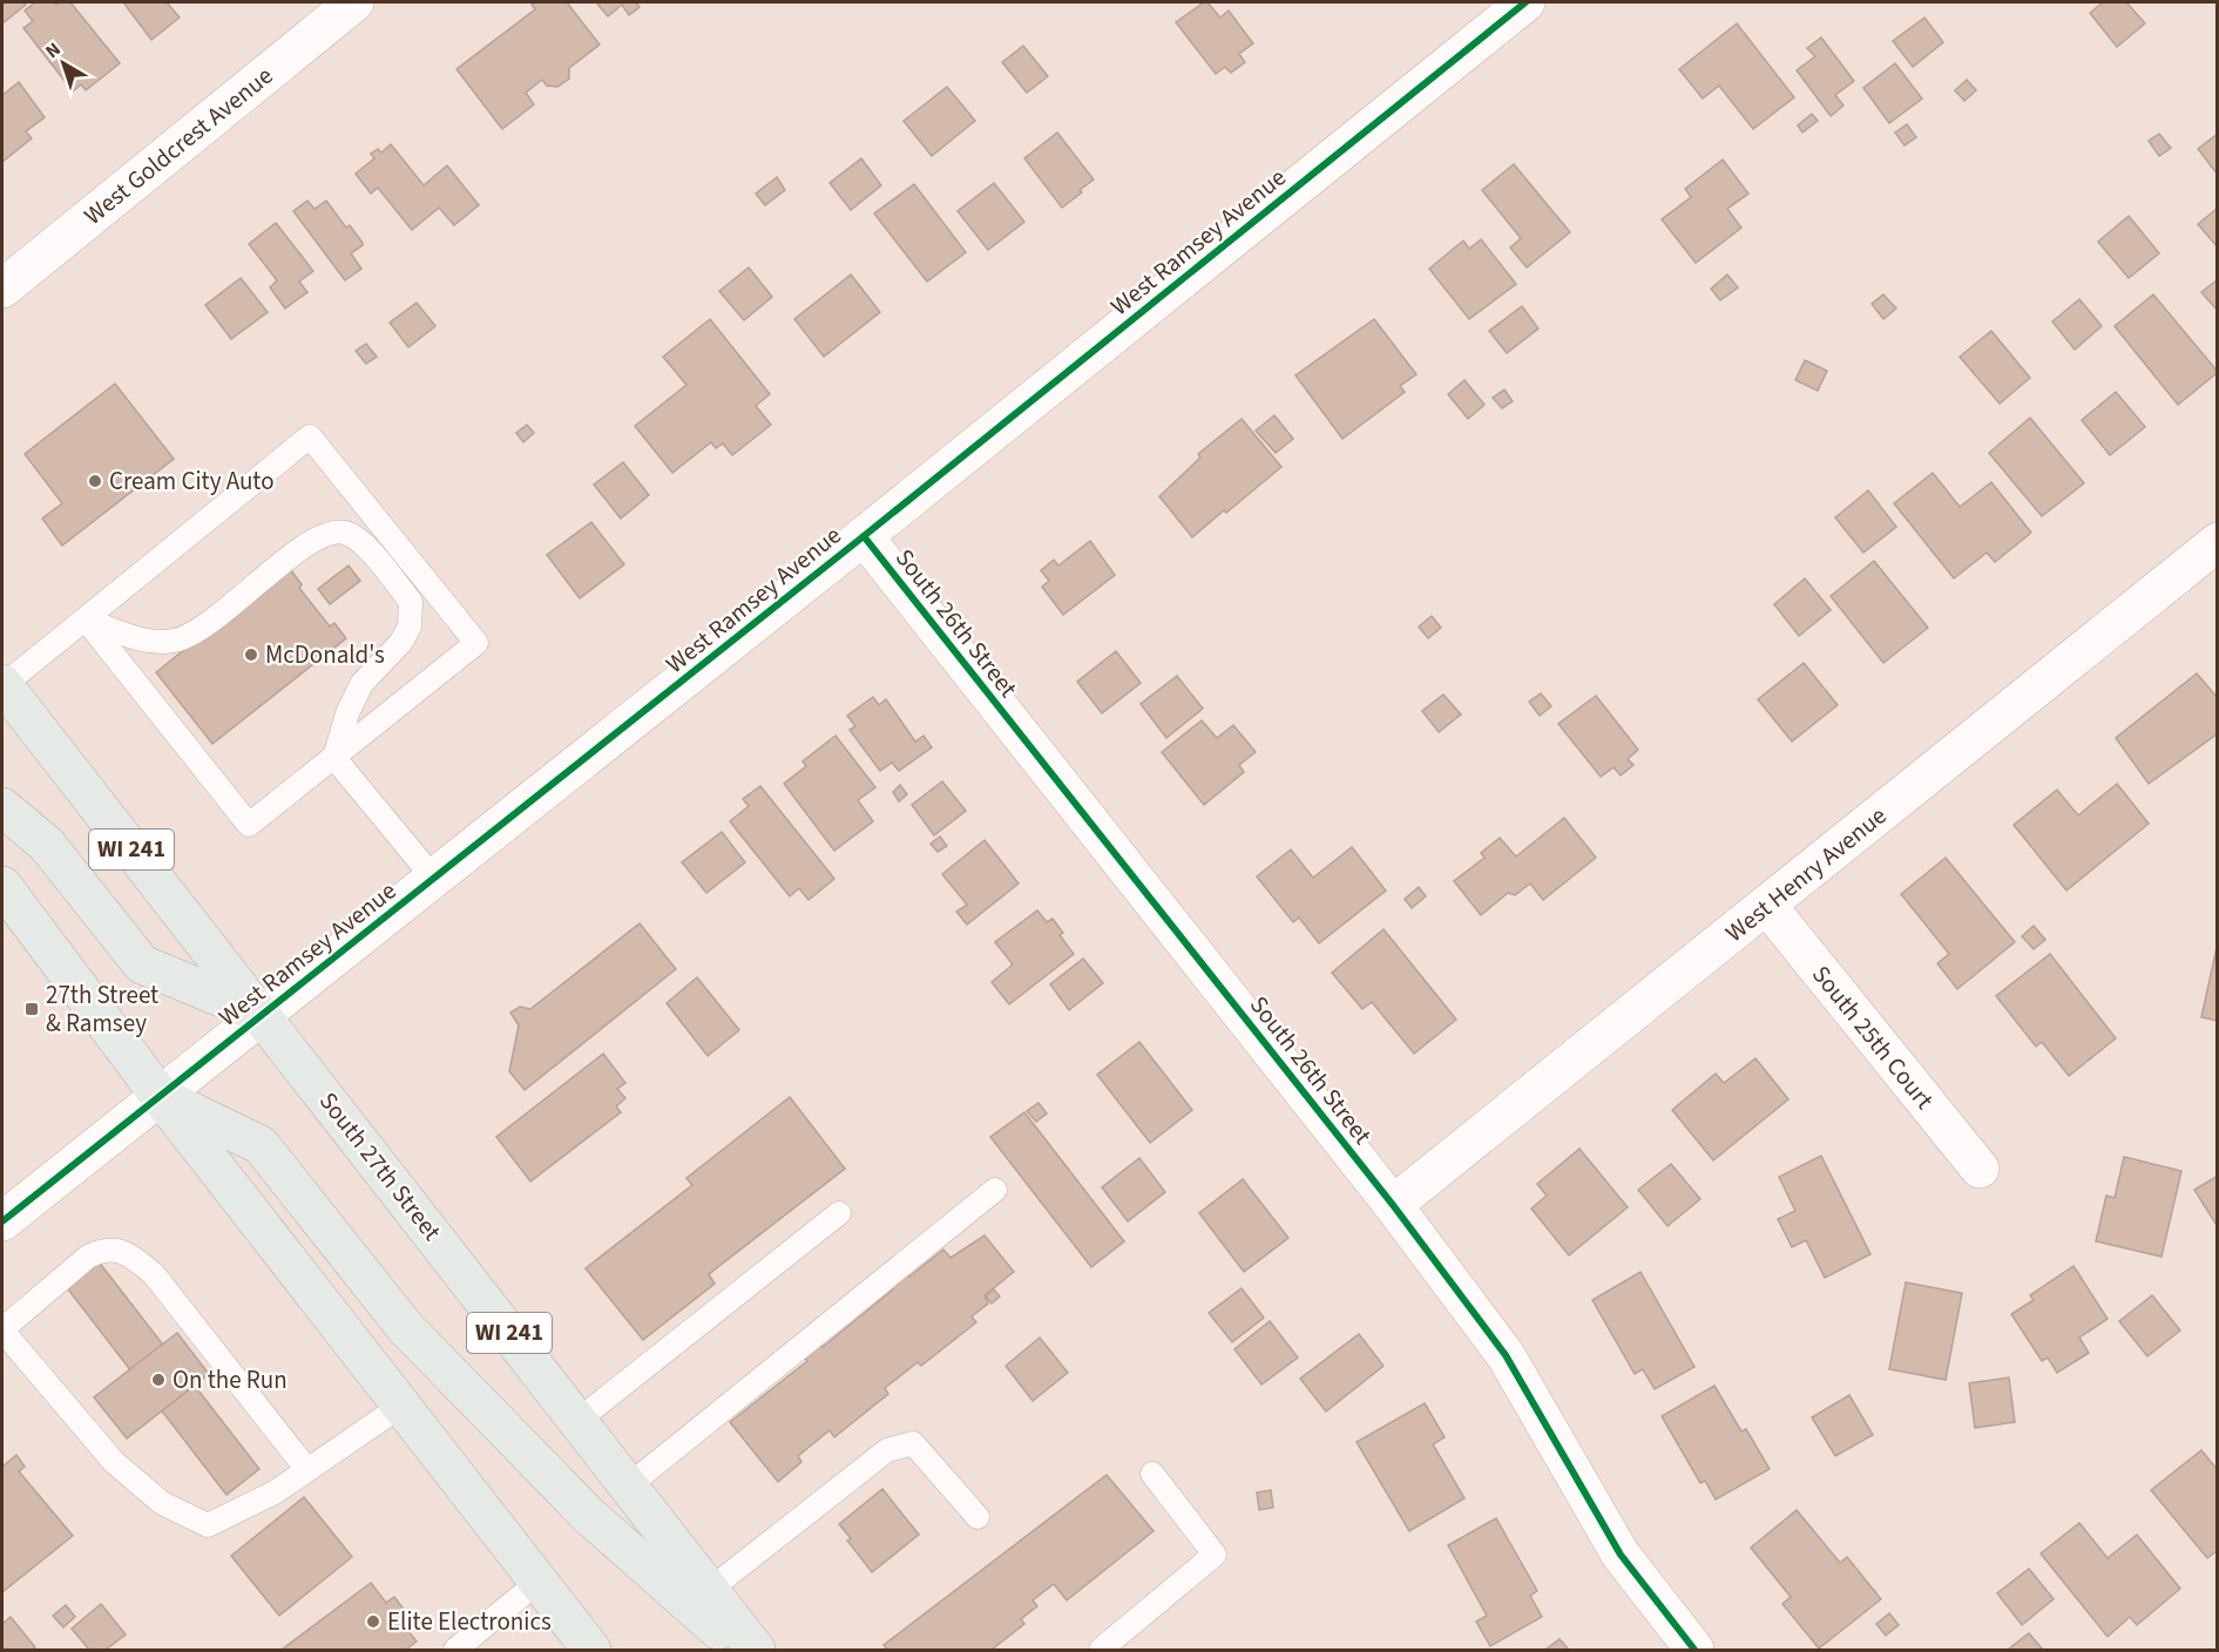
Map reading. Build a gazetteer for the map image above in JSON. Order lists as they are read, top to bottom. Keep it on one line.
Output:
{"streets":{"main road":["WI 241","South 27th Street"],"street":["West Goldcrest Avenue","West Ramsey Avenue","South 26th Street","West Henry Avenue","South 25th Court"]},"crossings":[["West Ramsey Avenue","South 26th Street"],["West Ramsey Avenue","South 27th Street"],["South 26th Street","West Henry Avenue"],["West Henry Avenue","South 25th Court"]],"places":{"other":["Cream City Auto","McDonald's","On the Run","Elite Electronics"],"transit":["27th Street & Ramsey"]},"north":"top left"}
